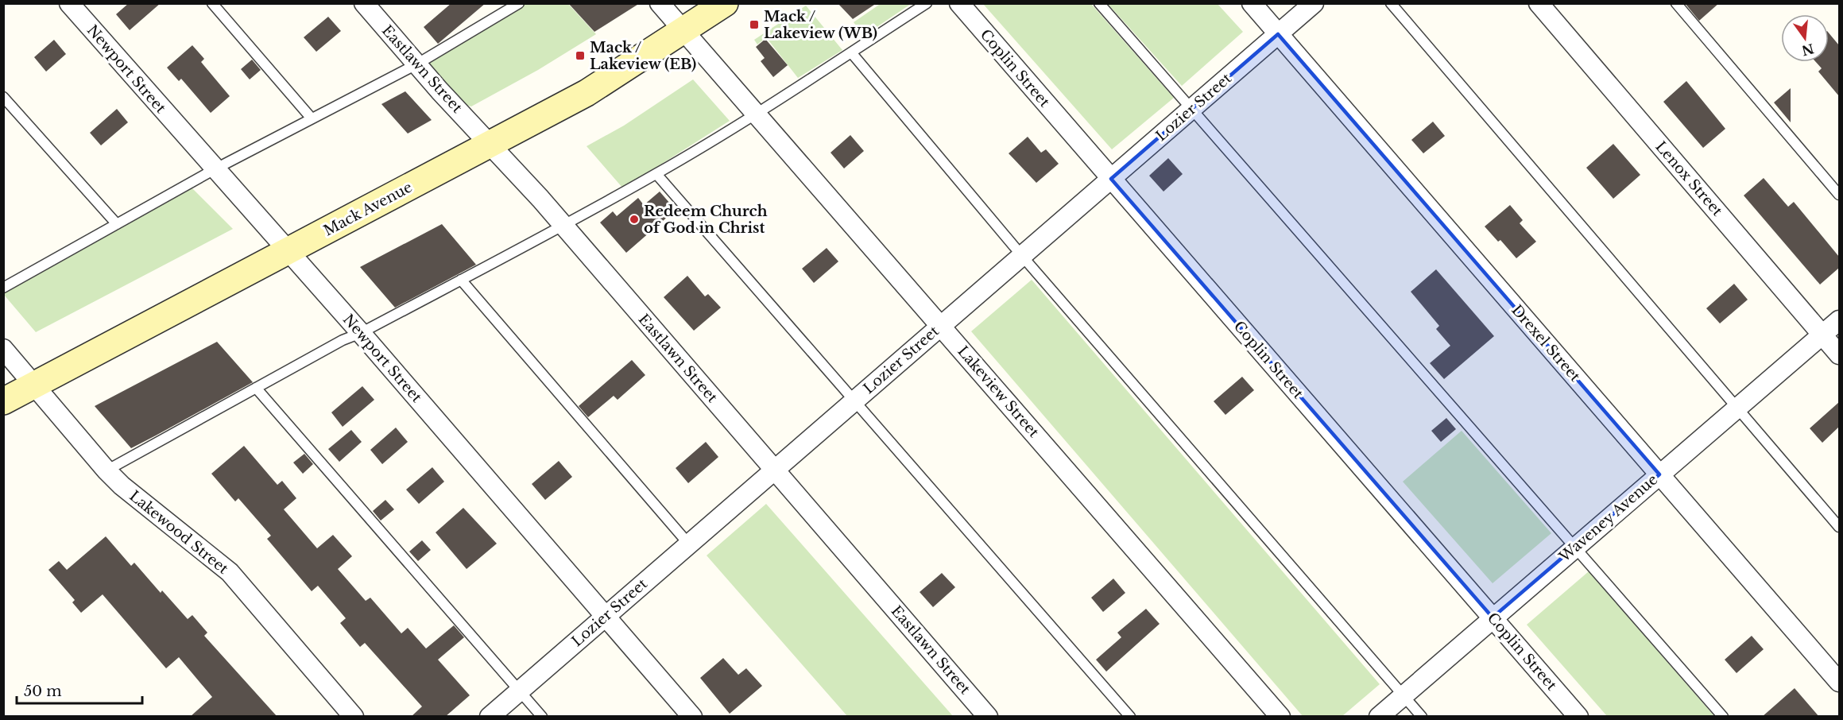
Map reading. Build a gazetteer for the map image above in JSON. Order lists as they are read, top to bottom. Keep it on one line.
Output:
{"streets":{"main road":["Mack Avenue"],"street":["Coplin Street","Newport Street","Eastlawn Street","Lozier Street","Lenox Street","Drexel Street","Lakeview Street","Waveney Avenue","Lakewood Street"]},"crossings":[["Coplin Street","Lozier Street"],["Coplin Street","Waveney Avenue"],["Newport Street","Lozier Street"],["Newport Street","Mack Avenue"],["Eastlawn Street","Lozier Street"],["Eastlawn Street","Mack Avenue"],["Lozier Street","Drexel Street"],["Lozier Street","Lakeview Street"],["Lenox Street","Waveney Avenue"],["Mack Avenue","Lakeview Street"],["Mack Avenue","Lakewood Street"],["Drexel Street","Waveney Avenue"]],"places":{"transit":["Mack / Lakeview (WB)","Mack / Lakeview (EB)"],"other":["Redeem Church of God in Christ"]},"scale_bar":"50 m","north":"bottom"}
